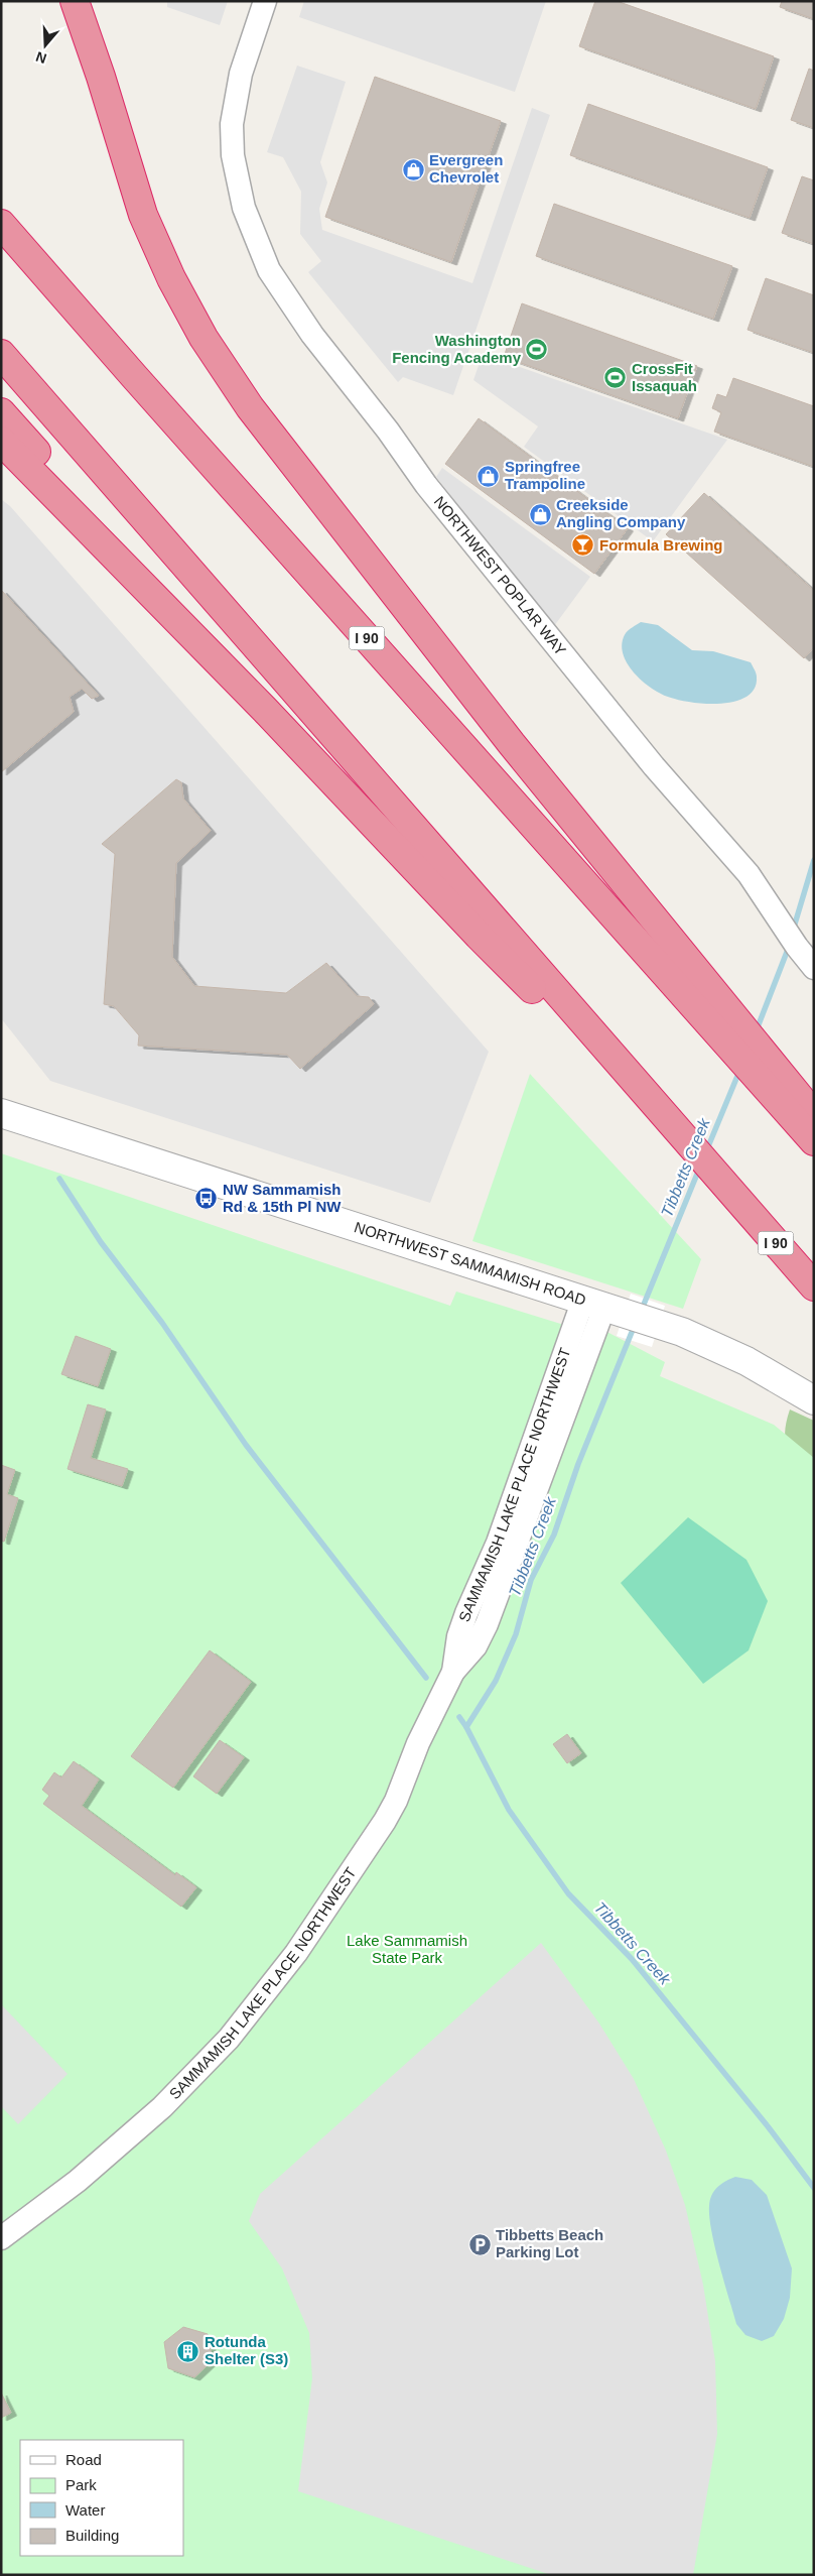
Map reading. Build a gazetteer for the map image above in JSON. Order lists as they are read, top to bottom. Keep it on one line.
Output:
{"streets":{"highway":["I 90"],"street":["NORTHWEST POPLAR WAY","NORTHWEST SAMMAMISH ROAD","SAMMAMISH LAKE PLACE NORTHWEST"]},"crossings":[["NORTHWEST SAMMAMISH ROAD","SAMMAMISH LAKE PLACE NORTHWEST"]],"water":["Tibbetts Creek"],"parks":["Lake Sammamish State Park"],"places":{"shop":["Evergreen Chevrolet","Springfree Trampoline","Creekside Angling Company"],"sports":["Washington Fencing Academy","CrossFit Issaquah"],"bar":["Formula Brewing"],"bus stop":["NW Sammamish Rd & 15th Pl NW"],"parking":["Tibbetts Beach Parking Lot"],"building":["Rotunda Shelter (S3)"]},"legend":["Road","Park","Water","Building"],"north":"bottom"}
